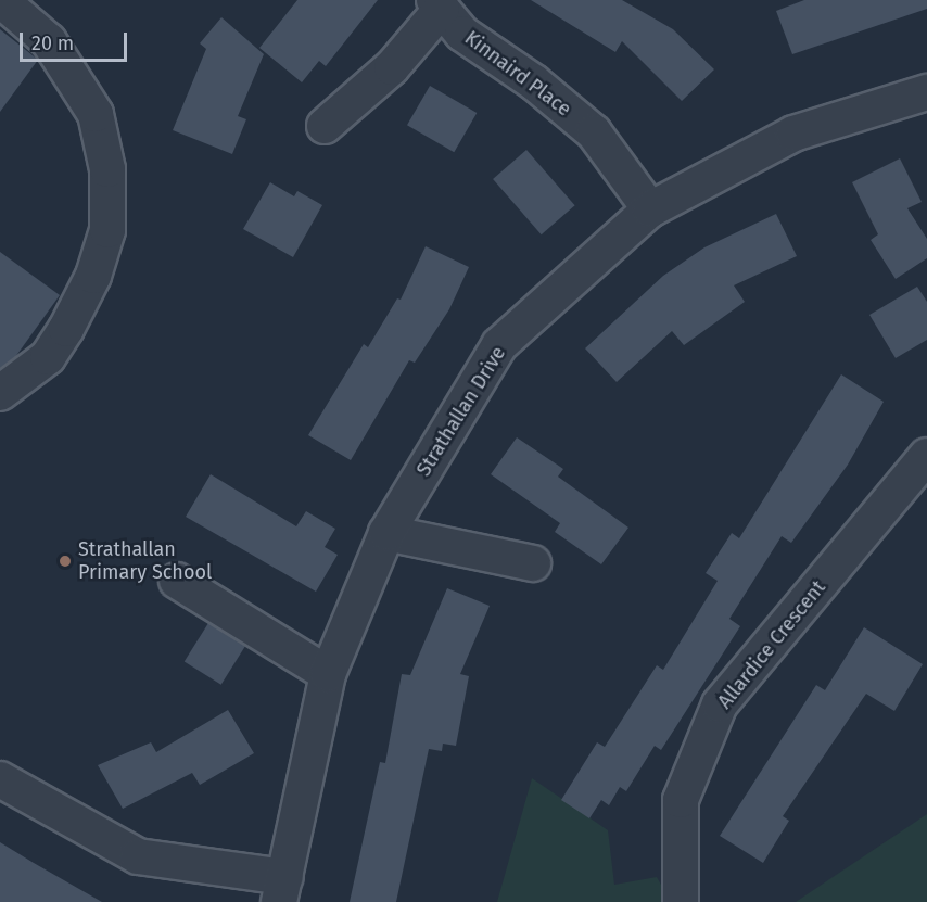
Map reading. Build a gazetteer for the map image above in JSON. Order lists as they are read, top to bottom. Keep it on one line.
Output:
{"streets":{"street":["Kinnaird Place","Strathallan Drive","Allardice Crescent"]},"crossings":[["Kinnaird Place","Strathallan Drive"]],"places":["Strathallan Primary School"],"scale_bar":"20 m"}
